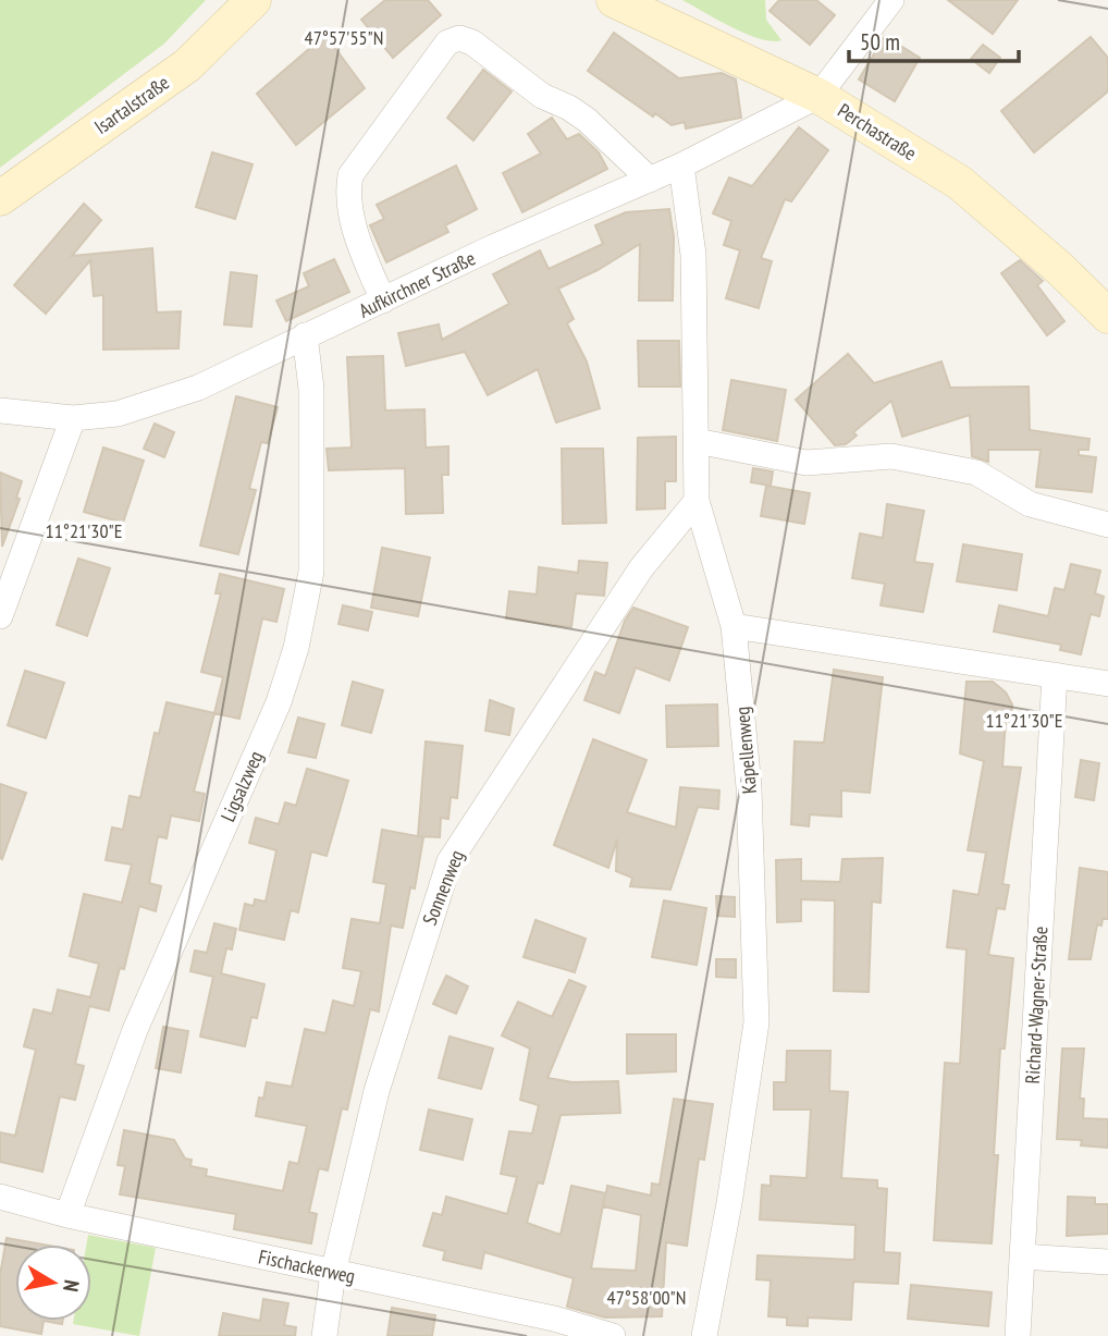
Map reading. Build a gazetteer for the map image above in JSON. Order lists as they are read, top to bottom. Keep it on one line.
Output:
{"streets":{"main road":["Isartalstraße","Perchastraße"],"street":["Aufkirchner Straße","Kapellenweg","Ligsalzweg","Sonnenweg","Richard-Wagner-Straße","Fischackerweg"]},"crossings":[["Perchastraße","Aufkirchner Straße"],["Aufkirchner Straße","Kapellenweg"],["Aufkirchner Straße","Ligsalzweg"],["Kapellenweg","Sonnenweg"],["Ligsalzweg","Fischackerweg"],["Sonnenweg","Fischackerweg"]],"scale_bar":"50 m","north":"right","coordinates":["47°57'55\"N","11°21'30\"E","47°58'00\"N"]}
